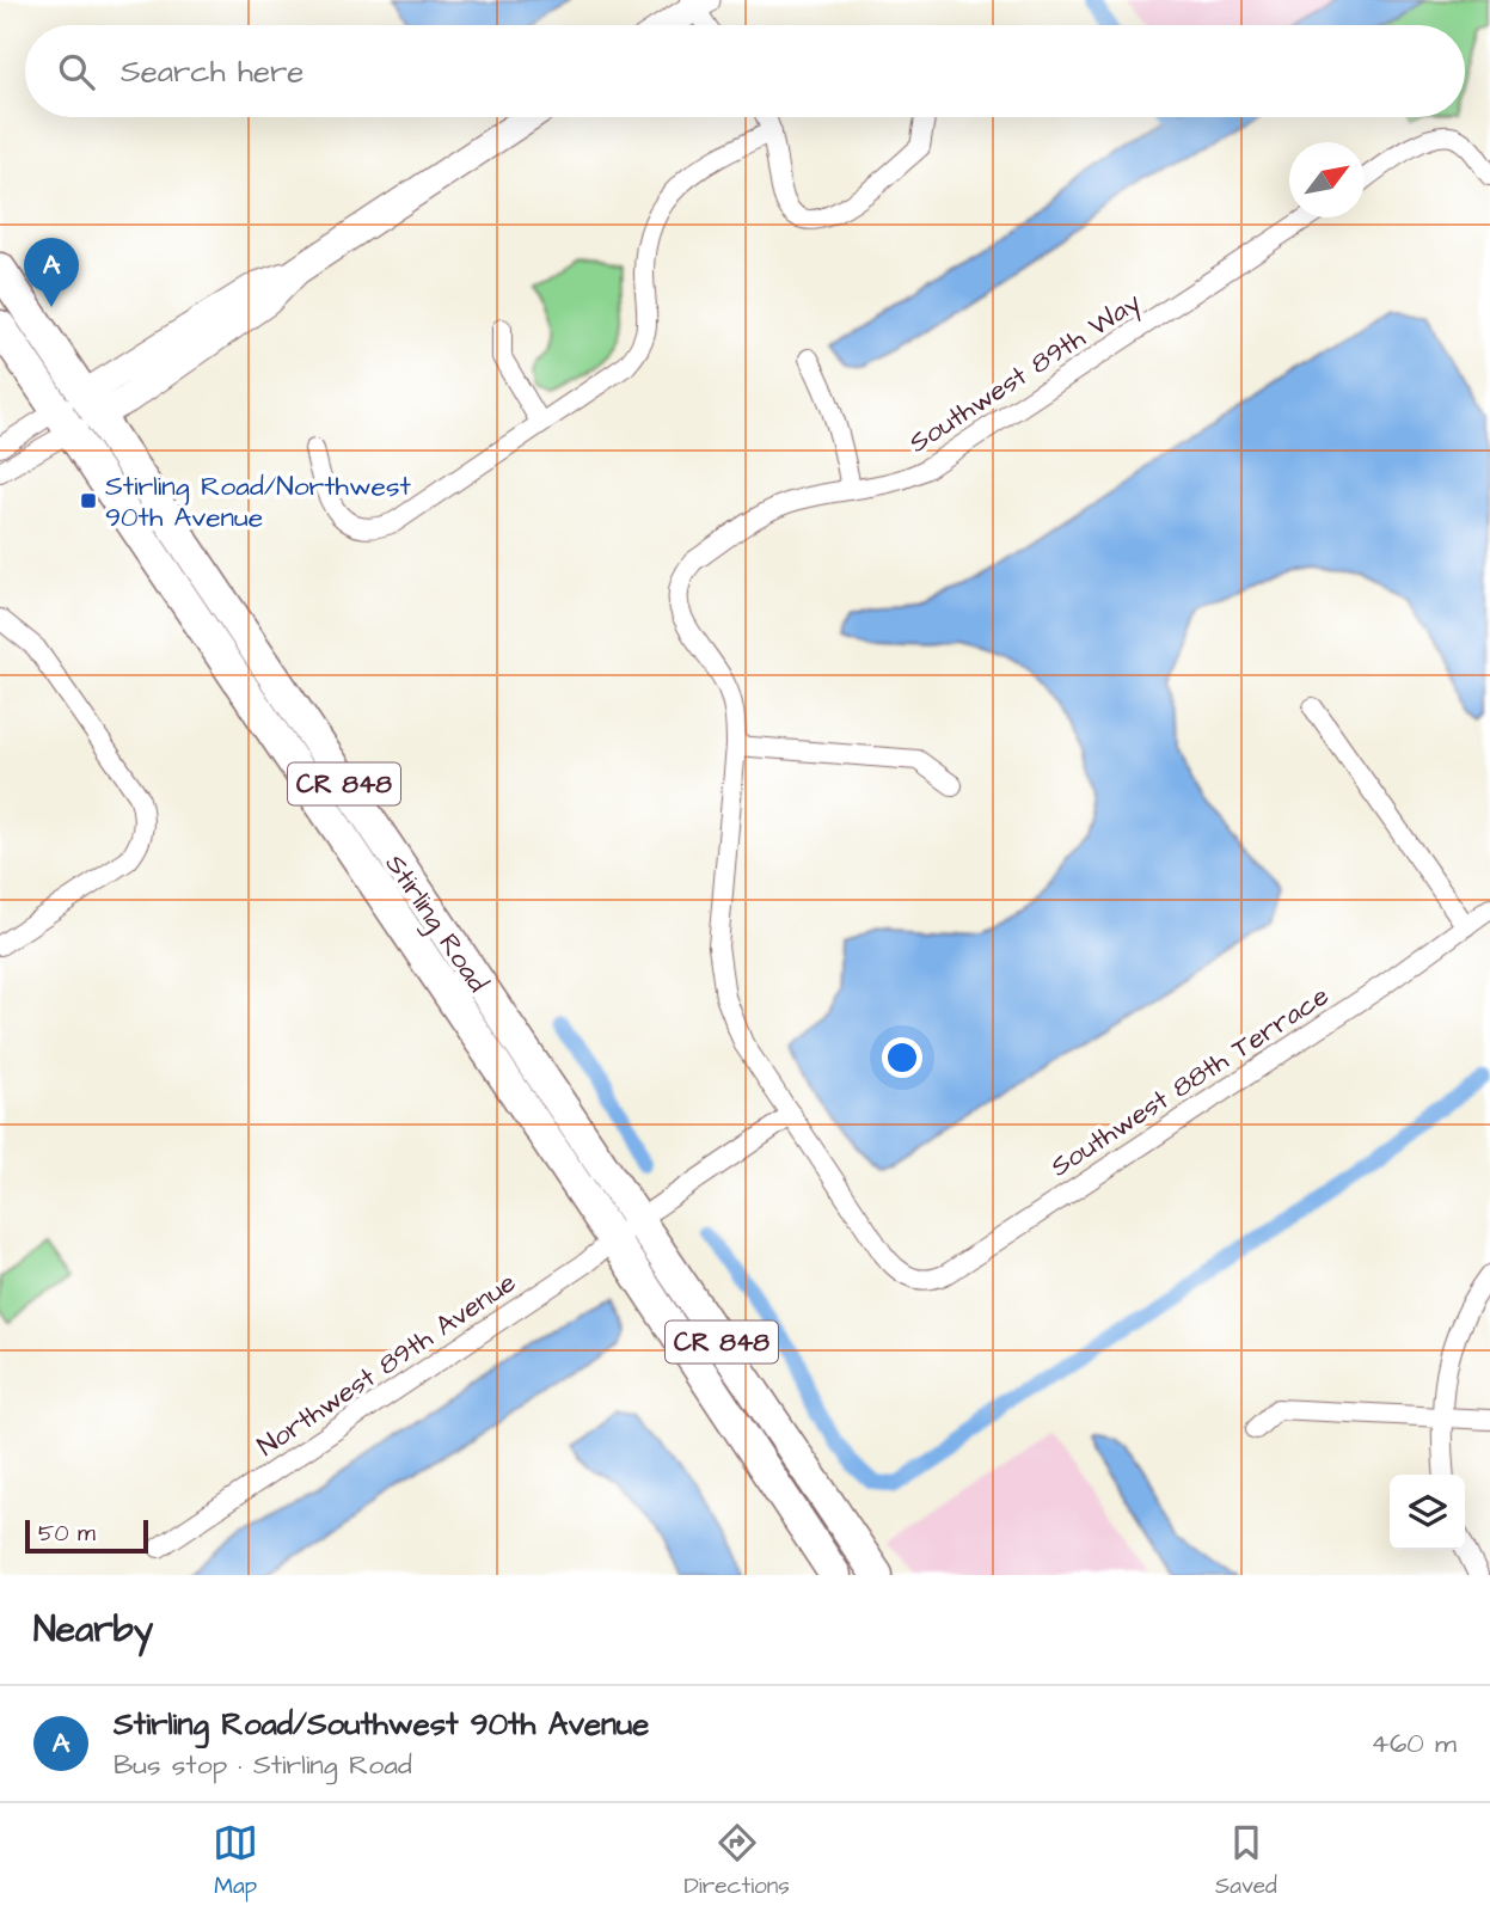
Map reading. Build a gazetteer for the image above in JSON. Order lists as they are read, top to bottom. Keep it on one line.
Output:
{"streets":{"main road":["CR 848","Stirling Road"],"street":["Southwest 89th Way","Southwest 88th Terrace","Northwest 89th Avenue"]},"crossings":[["Southwest 89th Way","Southwest 88th Terrace"],["Southwest 89th Way","Northwest 89th Avenue"],["Stirling Road","Northwest 89th Avenue"]],"places":{"transit":["Stirling Road/Northwest 90th Avenue"]},"scale_bar":"50 m","north":"top right","page":{"search":"Search here","pins":"A","scale":"50 m","heading":"Nearby","list":[{"mark":"A","name":"Stirling Road/Southwest 90th Avenue","note":"Bus stop · Stirling Road","value":"460 m"}],"nav":["Map","Directions","Saved"]}}
